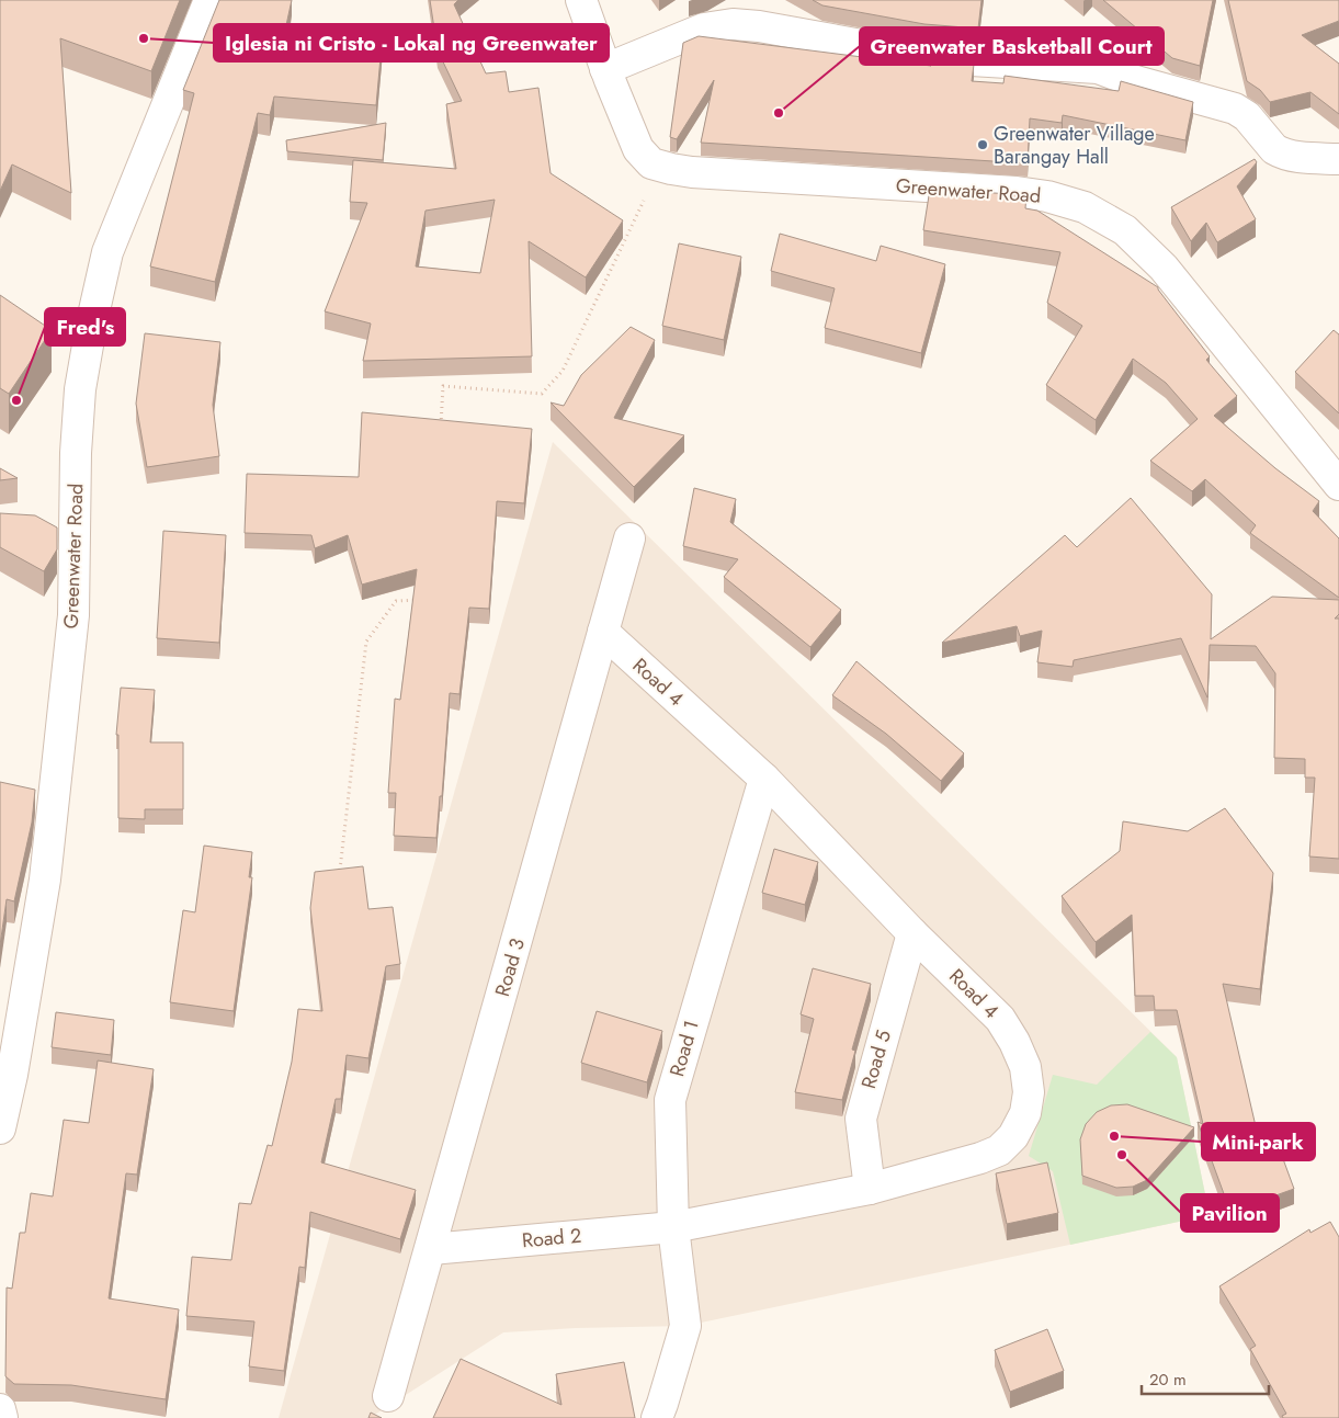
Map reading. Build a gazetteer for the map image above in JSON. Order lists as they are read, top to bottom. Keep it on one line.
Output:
{"streets":{"street":["Greenwater Road","Road 4","Road 3","Road 1","Road 5","Road 2"]},"crossings":[["Road 4","Road 3"],["Road 4","Road 1"],["Road 4","Road 5"],["Road 4","Road 2"],["Road 3","Road 2"],["Road 1","Road 2"]],"places":["Iglesia ni Cristo - Lokal ng Greenwater","Greenwater Basketball Court","Greenwater Village Barangay Hall","Fred's","Mini-park","Pavilion"],"scale_bar":"20 m"}
